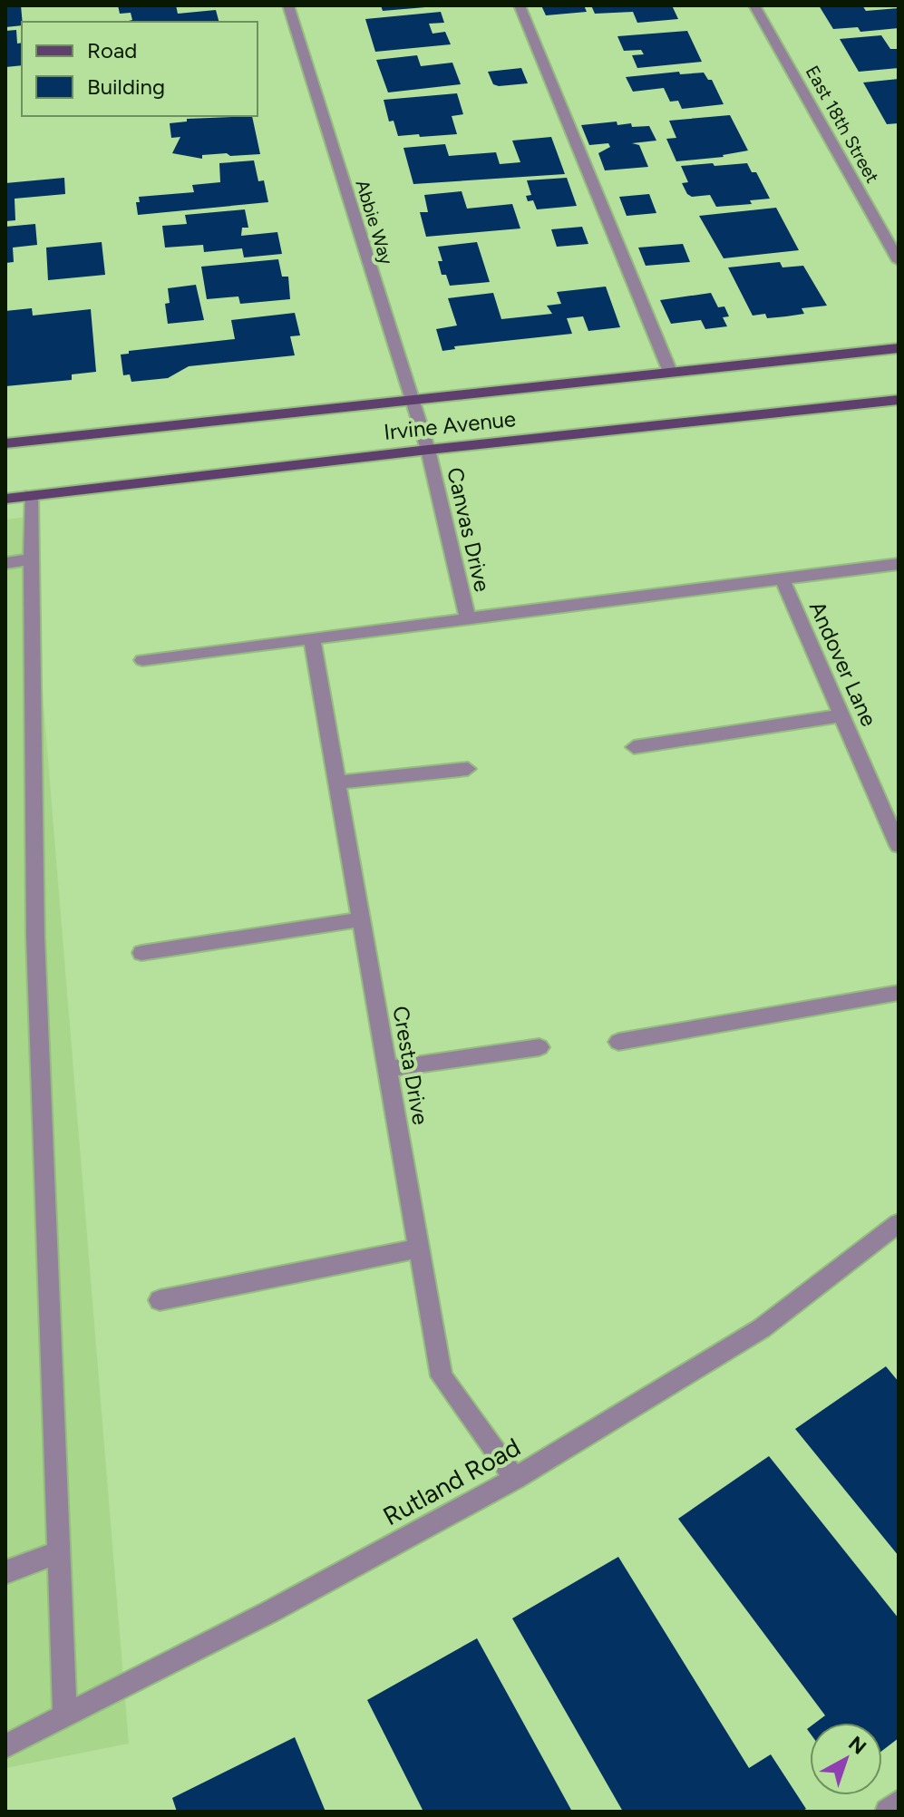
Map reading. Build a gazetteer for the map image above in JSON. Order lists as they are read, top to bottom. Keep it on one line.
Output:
{"streets":{"main road":["Irvine Avenue"],"street":["East 18th Street","Abbie Way","Canvas Drive","Andover Lane","Cresta Drive","Rutland Road"]},"crossings":[["Abbie Way","Irvine Avenue"],["Abbie Way","Canvas Drive"],["Irvine Avenue","Canvas Drive"],["Cresta Drive","Rutland Road"]],"legend":["Road","Building"],"north":"top right"}
